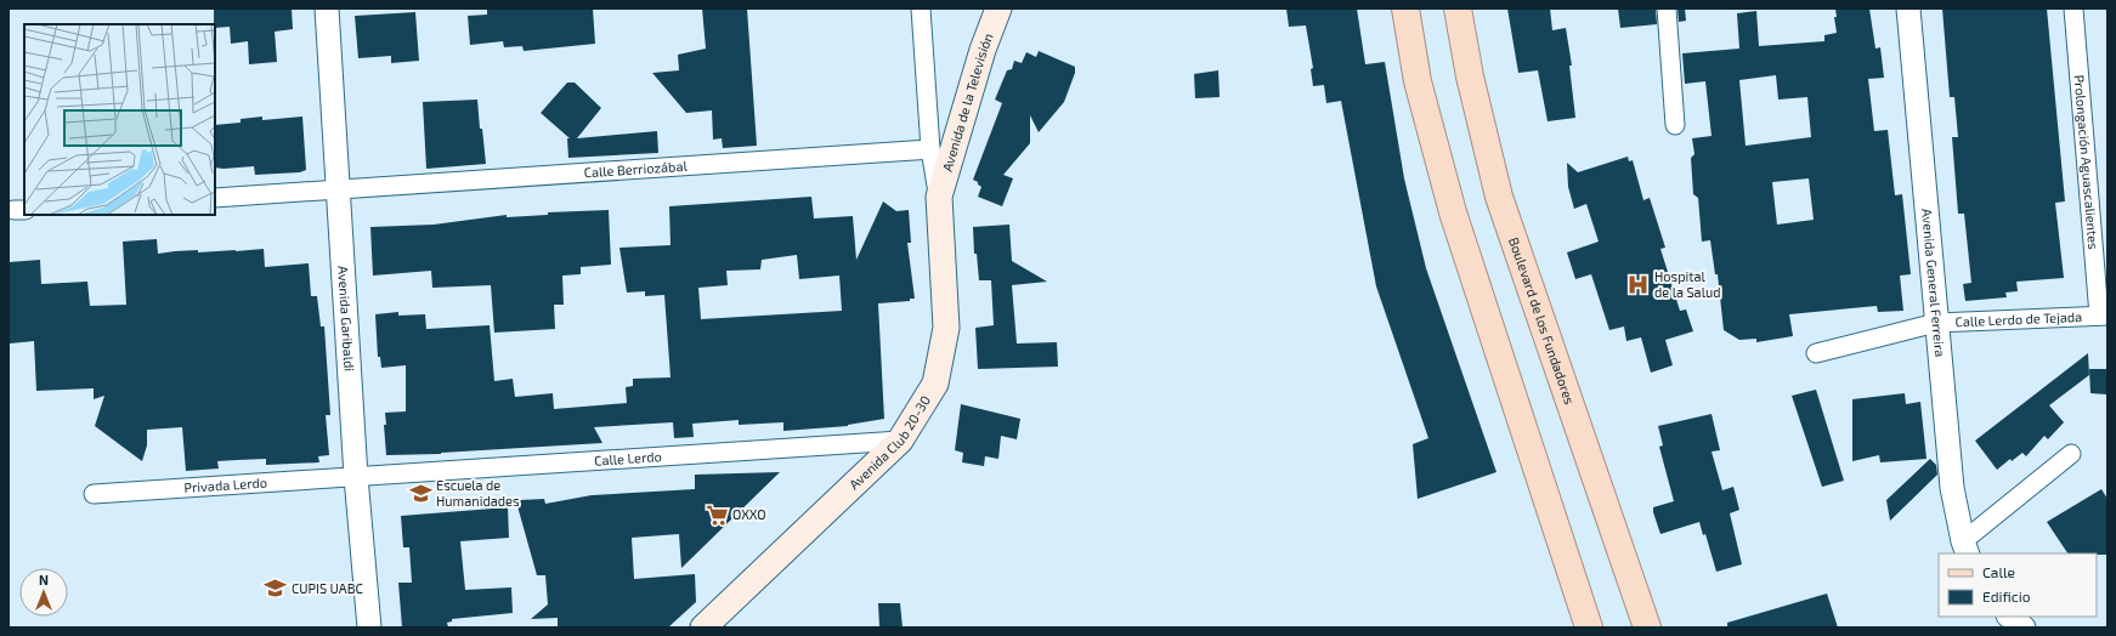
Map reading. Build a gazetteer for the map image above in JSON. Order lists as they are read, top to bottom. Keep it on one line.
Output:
{"streets":{"main road":["Avenida de la Televisión","Boulevard de los Fundadores","Avenida Club 20-30"],"street":["Prolongación Aguascalientes","Calle Berriozábal","Avenida General Ferreira","Avenida Garibaldi","Calle Lerdo de Tejada","Calle Lerdo","Privada Lerdo"]},"crossings":[["Avenida de la Televisión","Avenida Club 20-30"],["Prolongación Aguascalientes","Calle Lerdo de Tejada"],["Calle Berriozábal","Avenida Garibaldi"],["Avenida General Ferreira","Calle Lerdo de Tejada"],["Avenida Garibaldi","Calle Lerdo"],["Avenida Garibaldi","Privada Lerdo"],["Avenida Club 20-30","Calle Lerdo"],["Calle Lerdo","Privada Lerdo"]],"places":{"hospital":["Hospital de la Salud"],"school or university":["Escuela de Humanidades","CUPIS UABC"],"supermarket":["OXXO"]},"legend":["Calle","Edificio"],"north":"top"}
